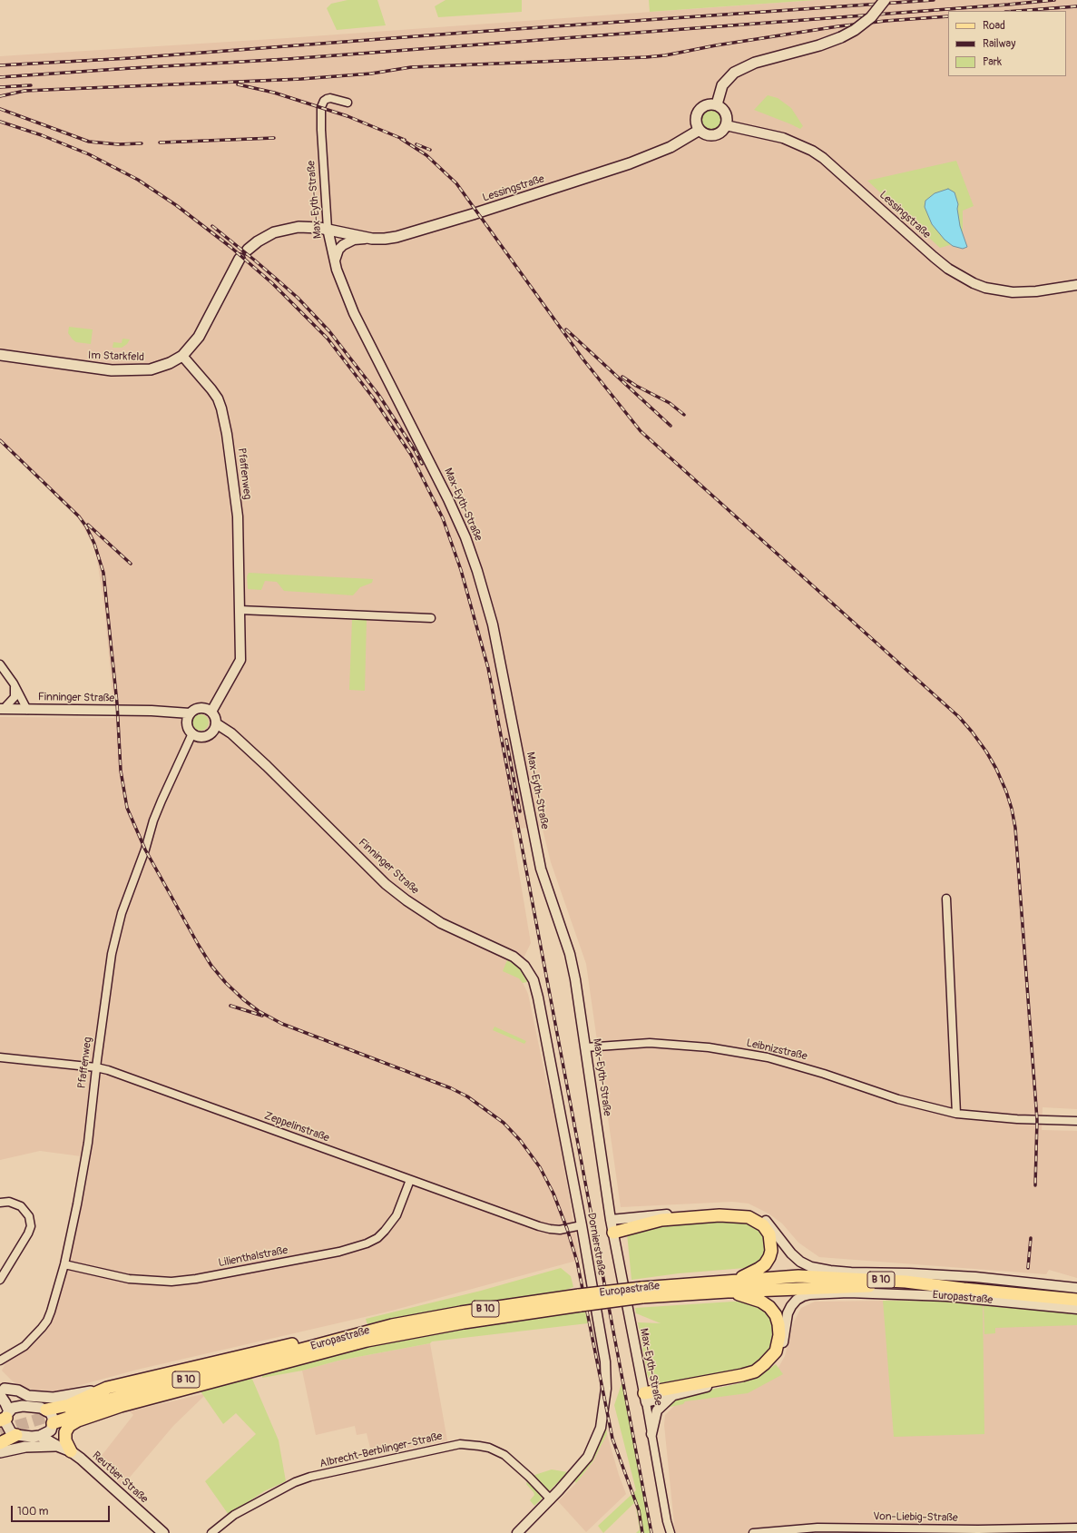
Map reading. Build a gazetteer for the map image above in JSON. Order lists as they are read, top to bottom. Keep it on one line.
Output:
{"streets":{"main road":["Lessingstraße","Im Starkfeld","B 10","Europastraße","Reuttier Straße"],"street":["Max-Eyth-Straße","Pfaffenweg","Finninger Straße","Leibnizstraße","Zeppelinstraße","Dornierstraße","Lilienthalstraße","Albrecht-Berblinger-Straße","Von-Liebig-Straße"]},"crossings":[["Lessingstraße","Max-Eyth-Straße"],["Max-Eyth-Straße","Leibnizstraße"],["Max-Eyth-Straße","Europastraße"],["Im Starkfeld","Pfaffenweg"],["Pfaffenweg","Finninger Straße"],["Pfaffenweg","Zeppelinstraße"],["Pfaffenweg","Lilienthalstraße"],["Finninger Straße","Dornierstraße"],["Zeppelinstraße","Dornierstraße"],["Zeppelinstraße","Lilienthalstraße"],["Dornierstraße","Albrecht-Berblinger-Straße"],["B 10","Europastraße"]],"legend":["Road","Railway","Park"],"scale_bar":"100 m"}
